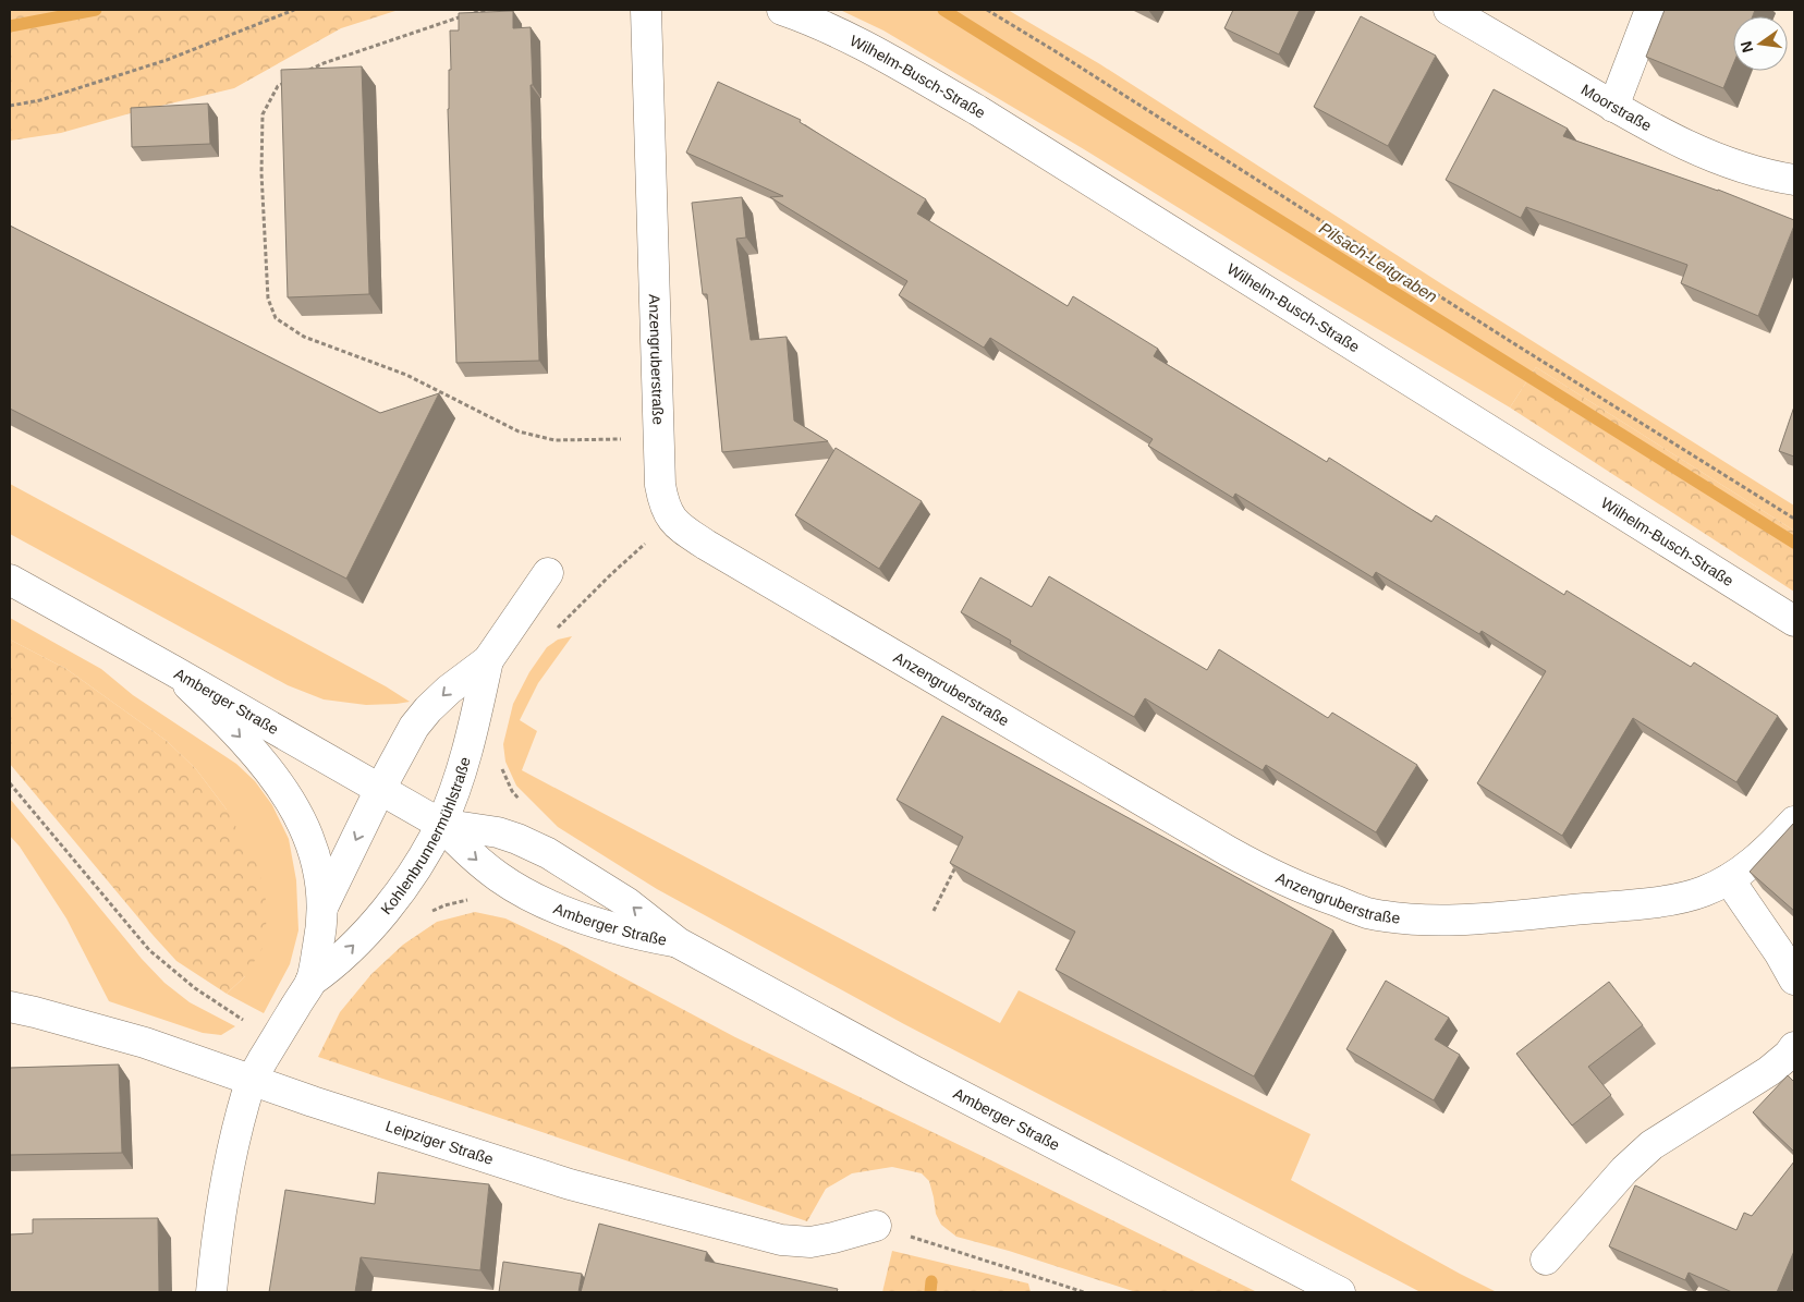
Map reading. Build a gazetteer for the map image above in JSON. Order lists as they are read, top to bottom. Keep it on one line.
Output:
{"streets":{"street":["Wilhelm-Busch-Straße","Moorstraße","Anzengruberstraße","Amberger Straße","Kohlenbrunnermühlstraße","Leipziger Straße"]},"crossings":[["Amberger Straße","Kohlenbrunnermühlstraße"],["Kohlenbrunnermühlstraße","Leipziger Straße"]],"water":["Pilsach-Leitgraben"],"north":"left"}
